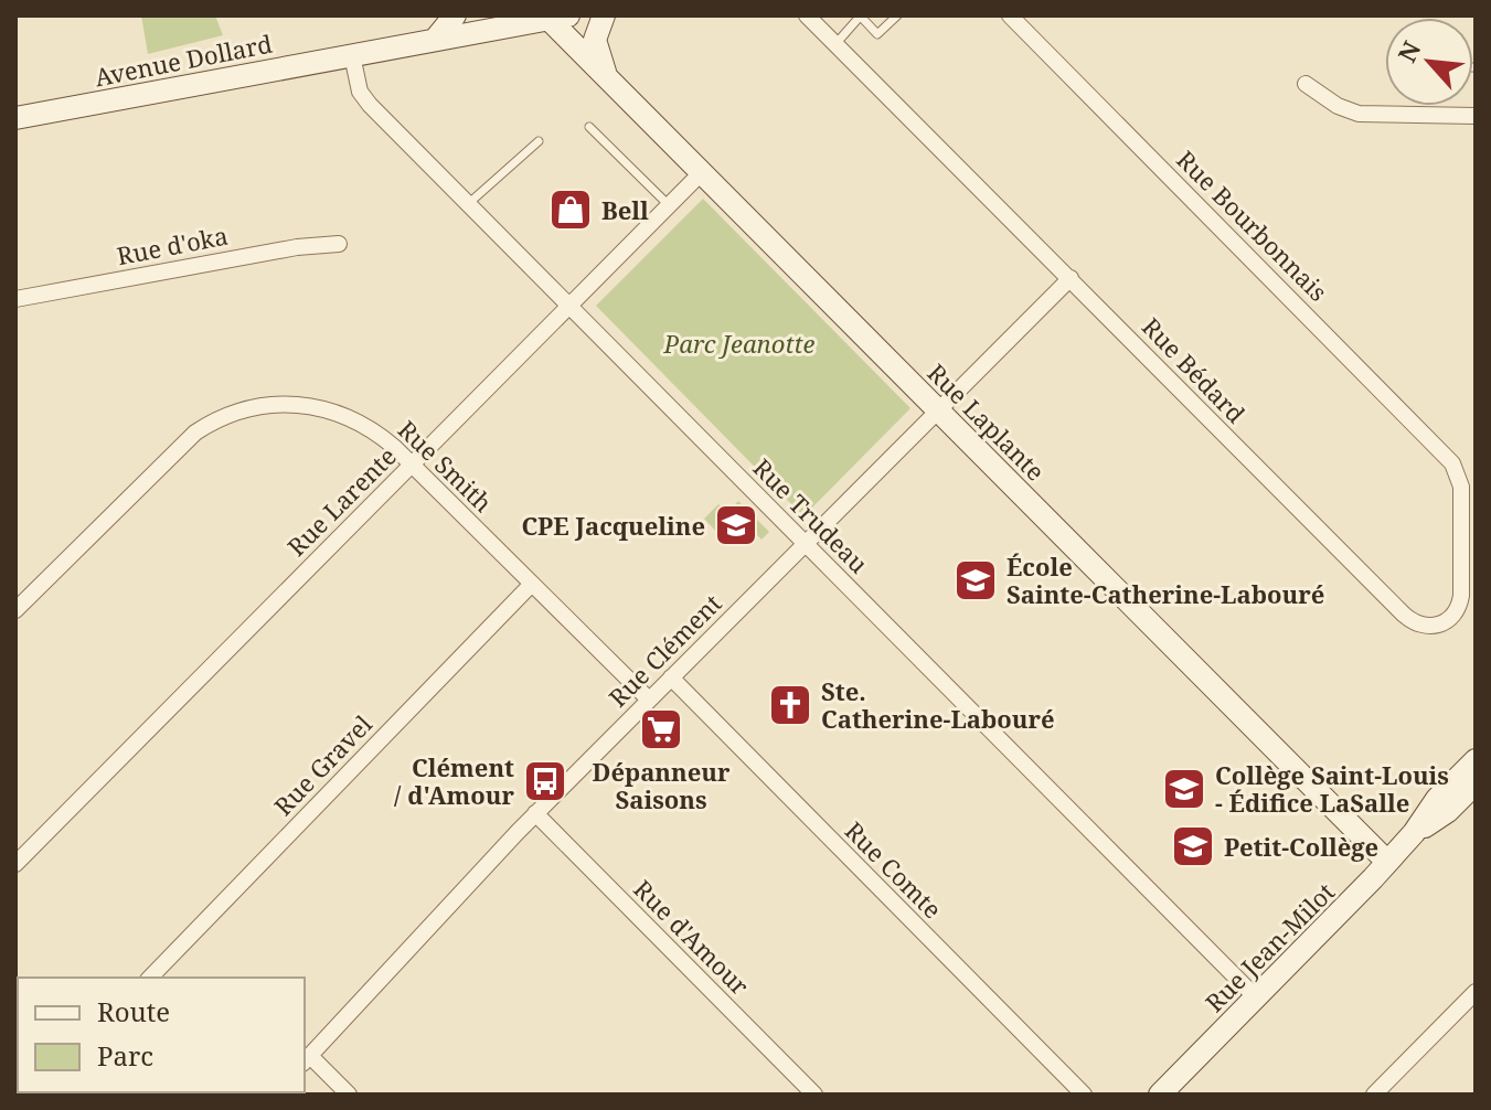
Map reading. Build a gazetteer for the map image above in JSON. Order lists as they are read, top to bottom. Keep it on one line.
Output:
{"streets":{"street":["Avenue Dollard","Rue Bourbonnais","Rue d'oka","Rue Bédard","Rue Laplante","Rue Smith","Rue Larente","Rue Trudeau","Rue Clément","Rue Gravel","Rue Comte","Rue d'Amour","Rue Jean-Milot"]},"crossings":[["Avenue Dollard","Rue Laplante"],["Avenue Dollard","Rue Trudeau"],["Rue Bourbonnais","Rue Bédard"],["Rue Bédard","Rue Clément"],["Rue Laplante","Rue Larente"],["Rue Laplante","Rue Clément"],["Rue Laplante","Rue Jean-Milot"],["Rue Smith","Rue Larente"],["Rue Smith","Rue Clément"],["Rue Smith","Rue Gravel"],["Rue Larente","Rue Trudeau"],["Rue Trudeau","Rue Clément"],["Rue Trudeau","Rue Jean-Milot"],["Rue Clément","Rue Comte"],["Rue Clément","Rue d'Amour"]],"parks":["Parc Jeanotte"],"places":{"shop":["Bell"],"school or university":["CPE Jacqueline","École Sainte-Catherine-Labouré","Collège Saint-Louis - Édifice LaSalle","Petit-Collège"],"church":["Ste. Catherine-Labouré"],"supermarket":["Dépanneur Saisons"],"bus stop":["Clément / d'Amour"]},"legend":["Route","Parc"],"north":"top left"}
